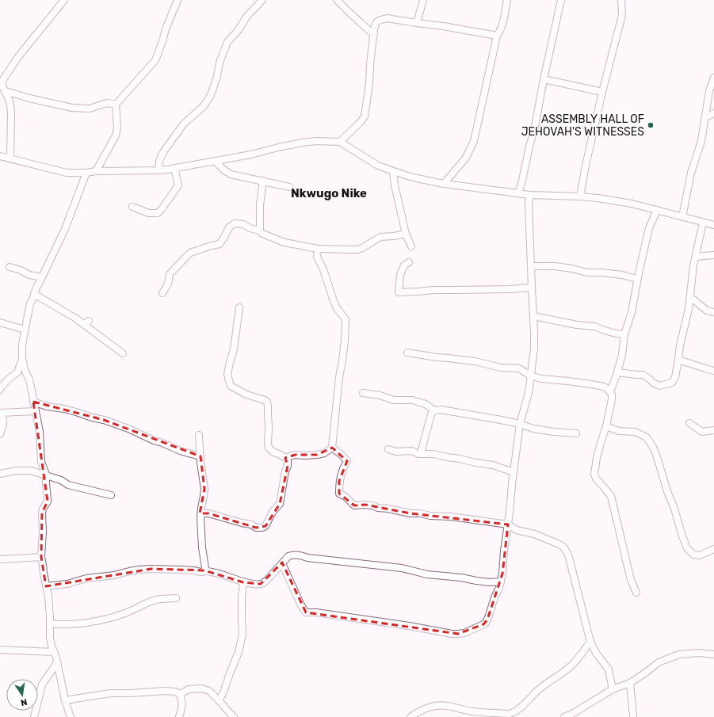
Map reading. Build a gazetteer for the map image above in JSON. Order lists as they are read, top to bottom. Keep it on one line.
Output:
{"districts":["Nkwugo Nike"],"places":["ASSEMBLY HALL OF JEHOVAH'S WITNESSES"],"north":"bottom"}
